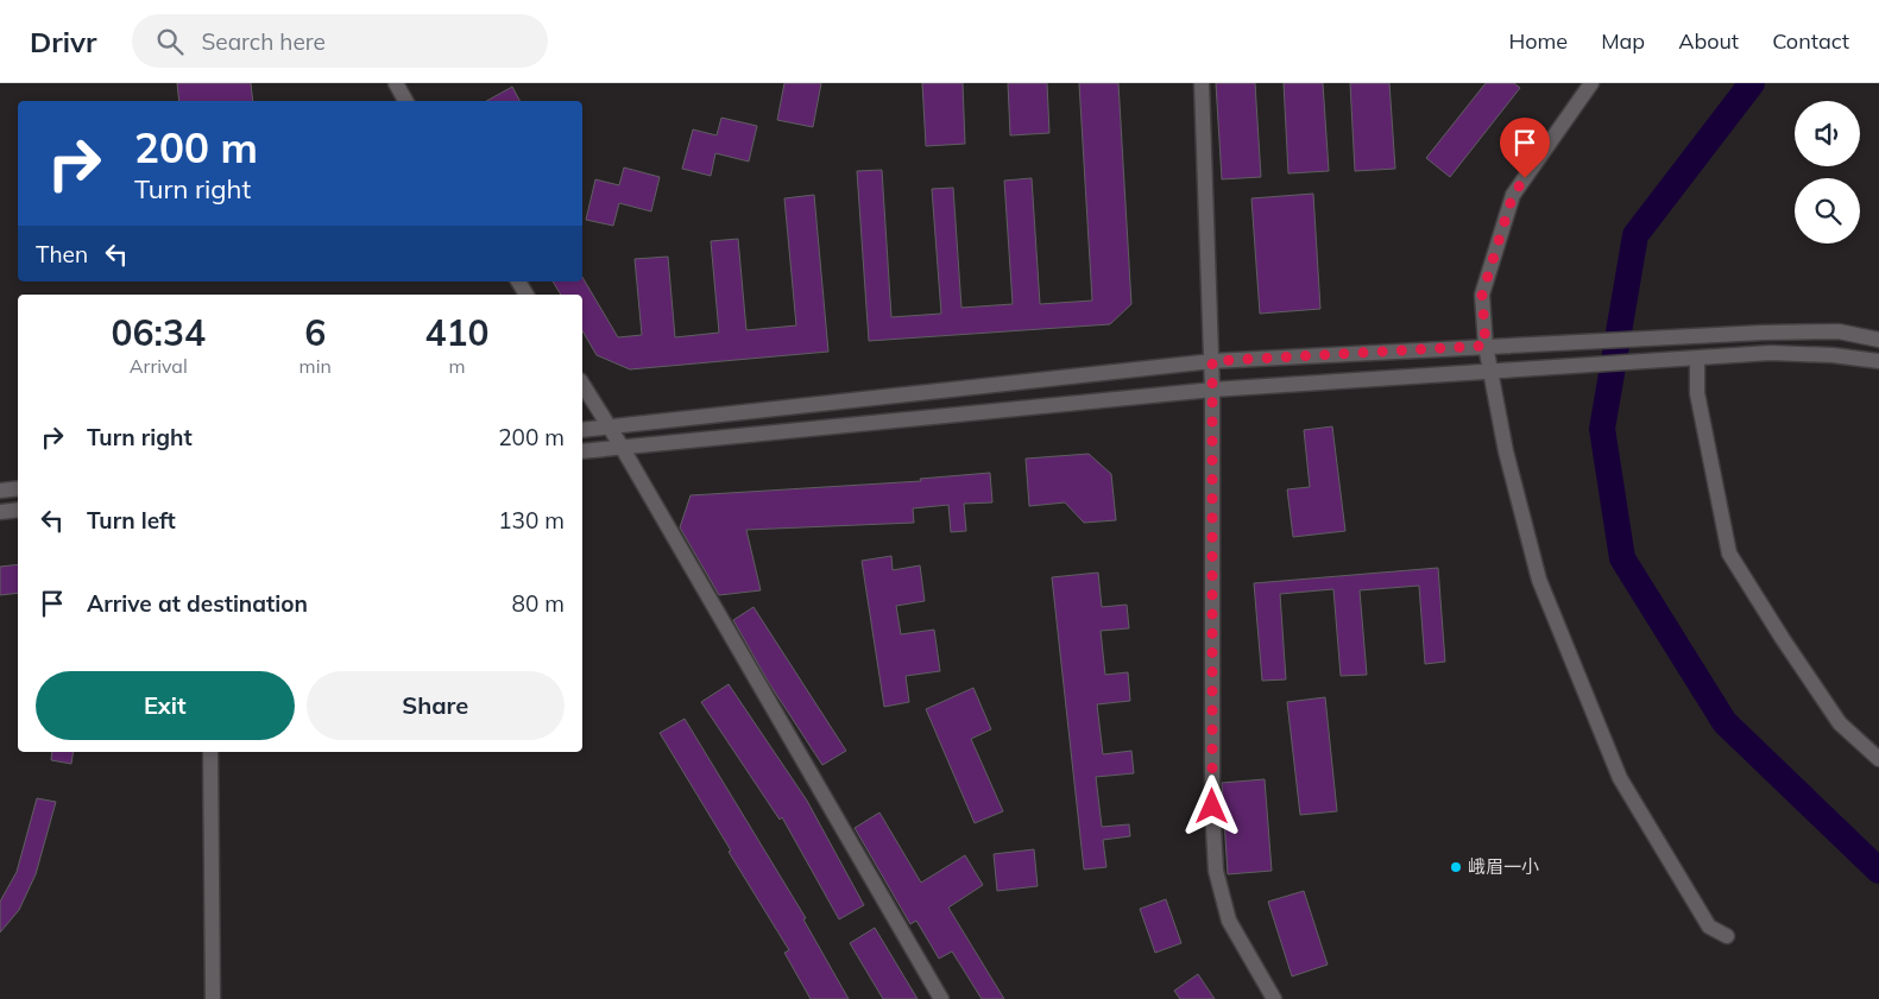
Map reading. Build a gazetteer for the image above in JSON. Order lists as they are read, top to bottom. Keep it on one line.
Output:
{"places":["峨眉一小"],"page":{"header":"Drivr","search":"Search here","nav":["Home","Map","About","Contact"],"turn":["200 m","Turn right"],"then":"Then","eta":["06:34","Arrival","6","min","410","m"],"list":[{"name":"Turn right","value":"200 m"},{"name":"Turn left","value":"130 m"},{"name":"Arrive at destination","value":"80 m"}],"buttons":["Exit","Share"]}}
